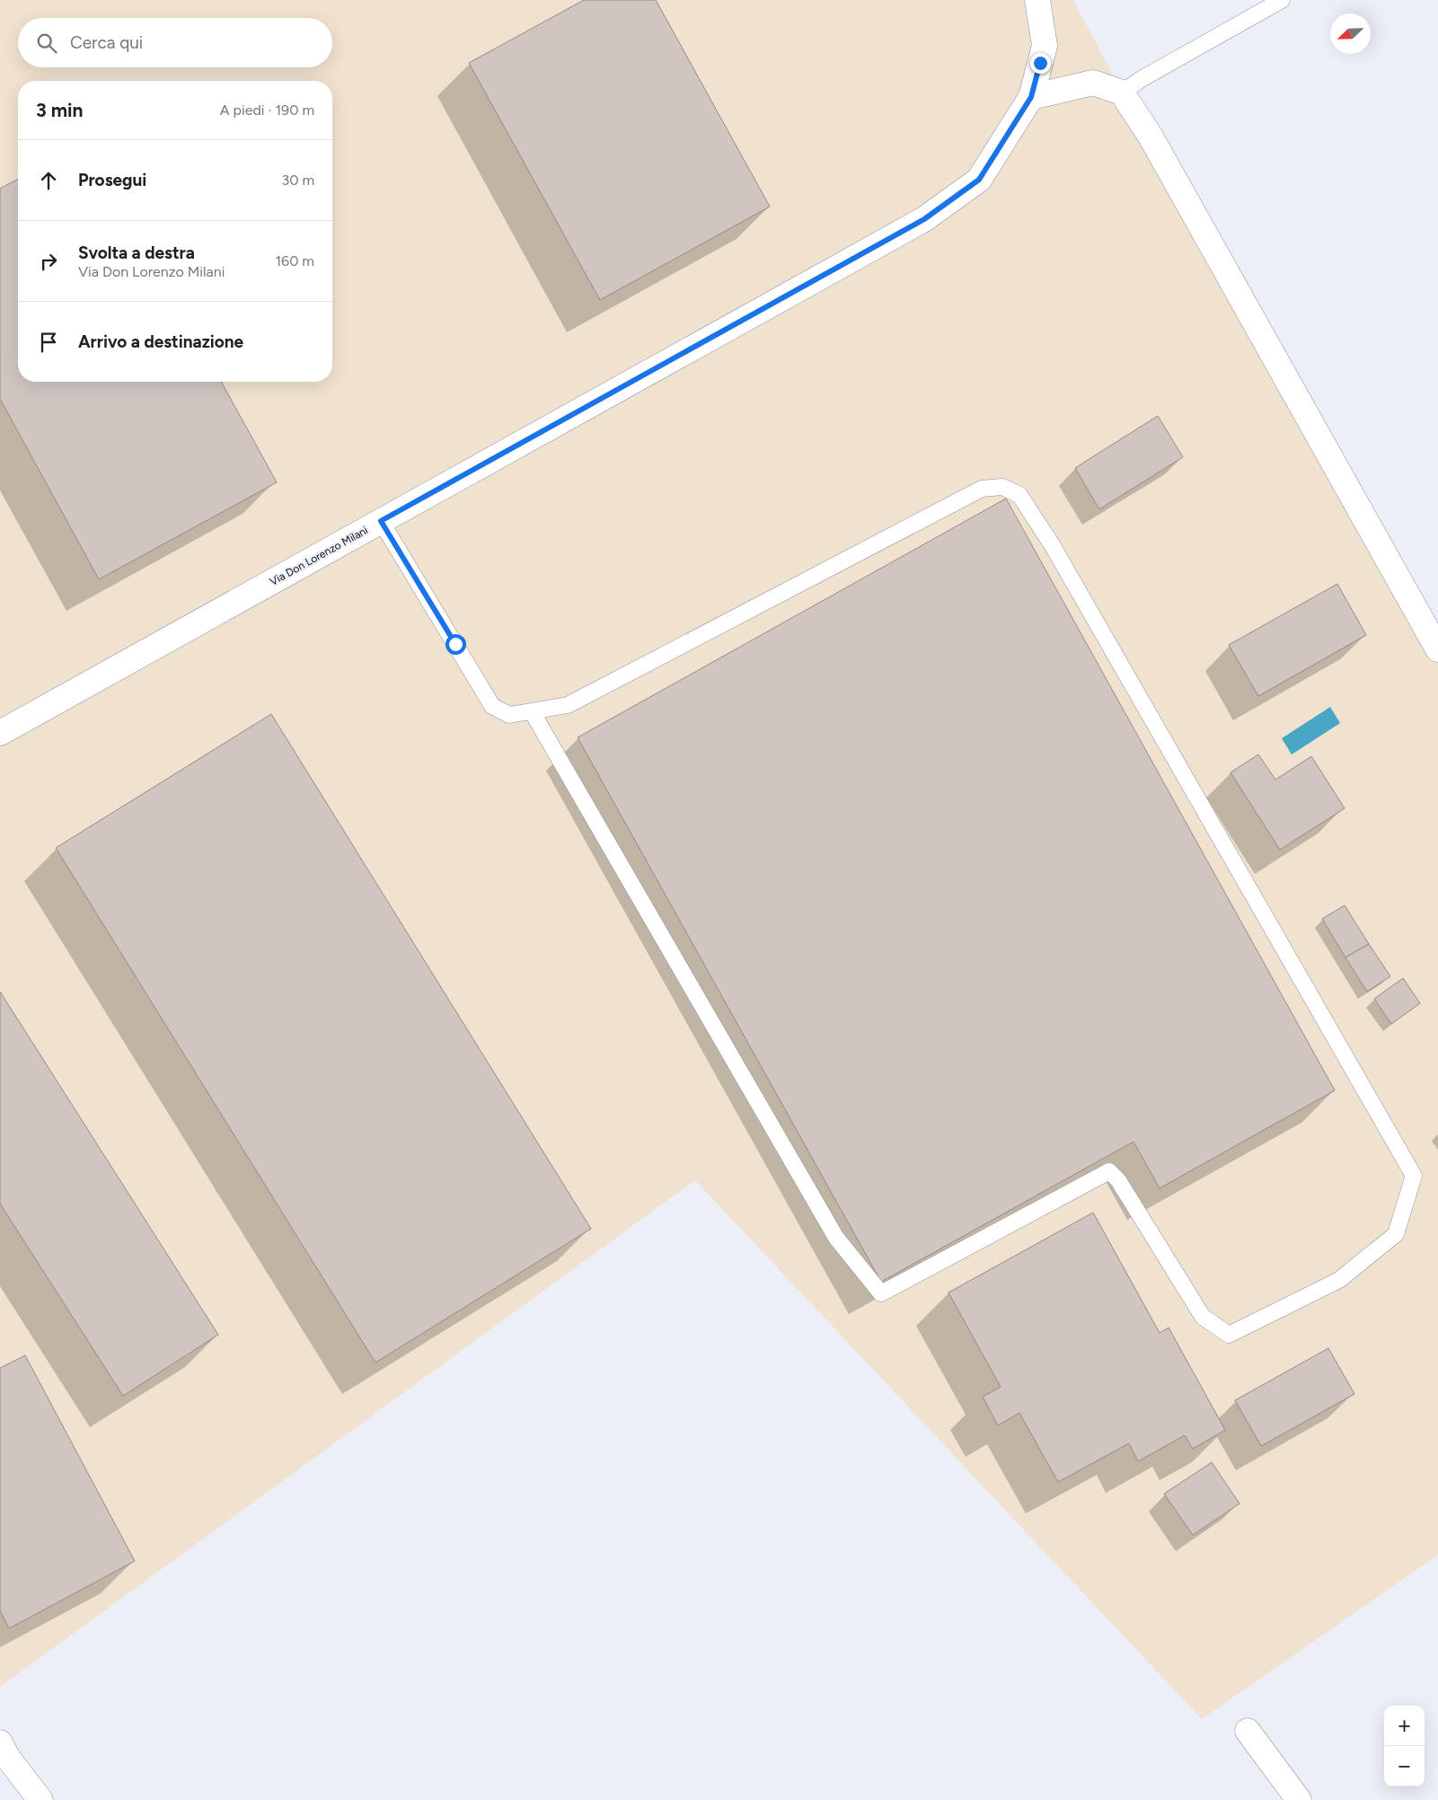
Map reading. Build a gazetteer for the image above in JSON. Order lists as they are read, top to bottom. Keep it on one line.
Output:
{"streets":{"street":["Via Don Lorenzo Milani"]},"north":"bottom left","page":{"search":"Cerca qui","heading":["3 min","A piedi · 190 m"],"list":[["Prosegui","30 m"],["Svolta a destra","Via Don Lorenzo Milani","160 m"],"Arrivo a destinazione"],"map_buttons":["+","−"]}}
